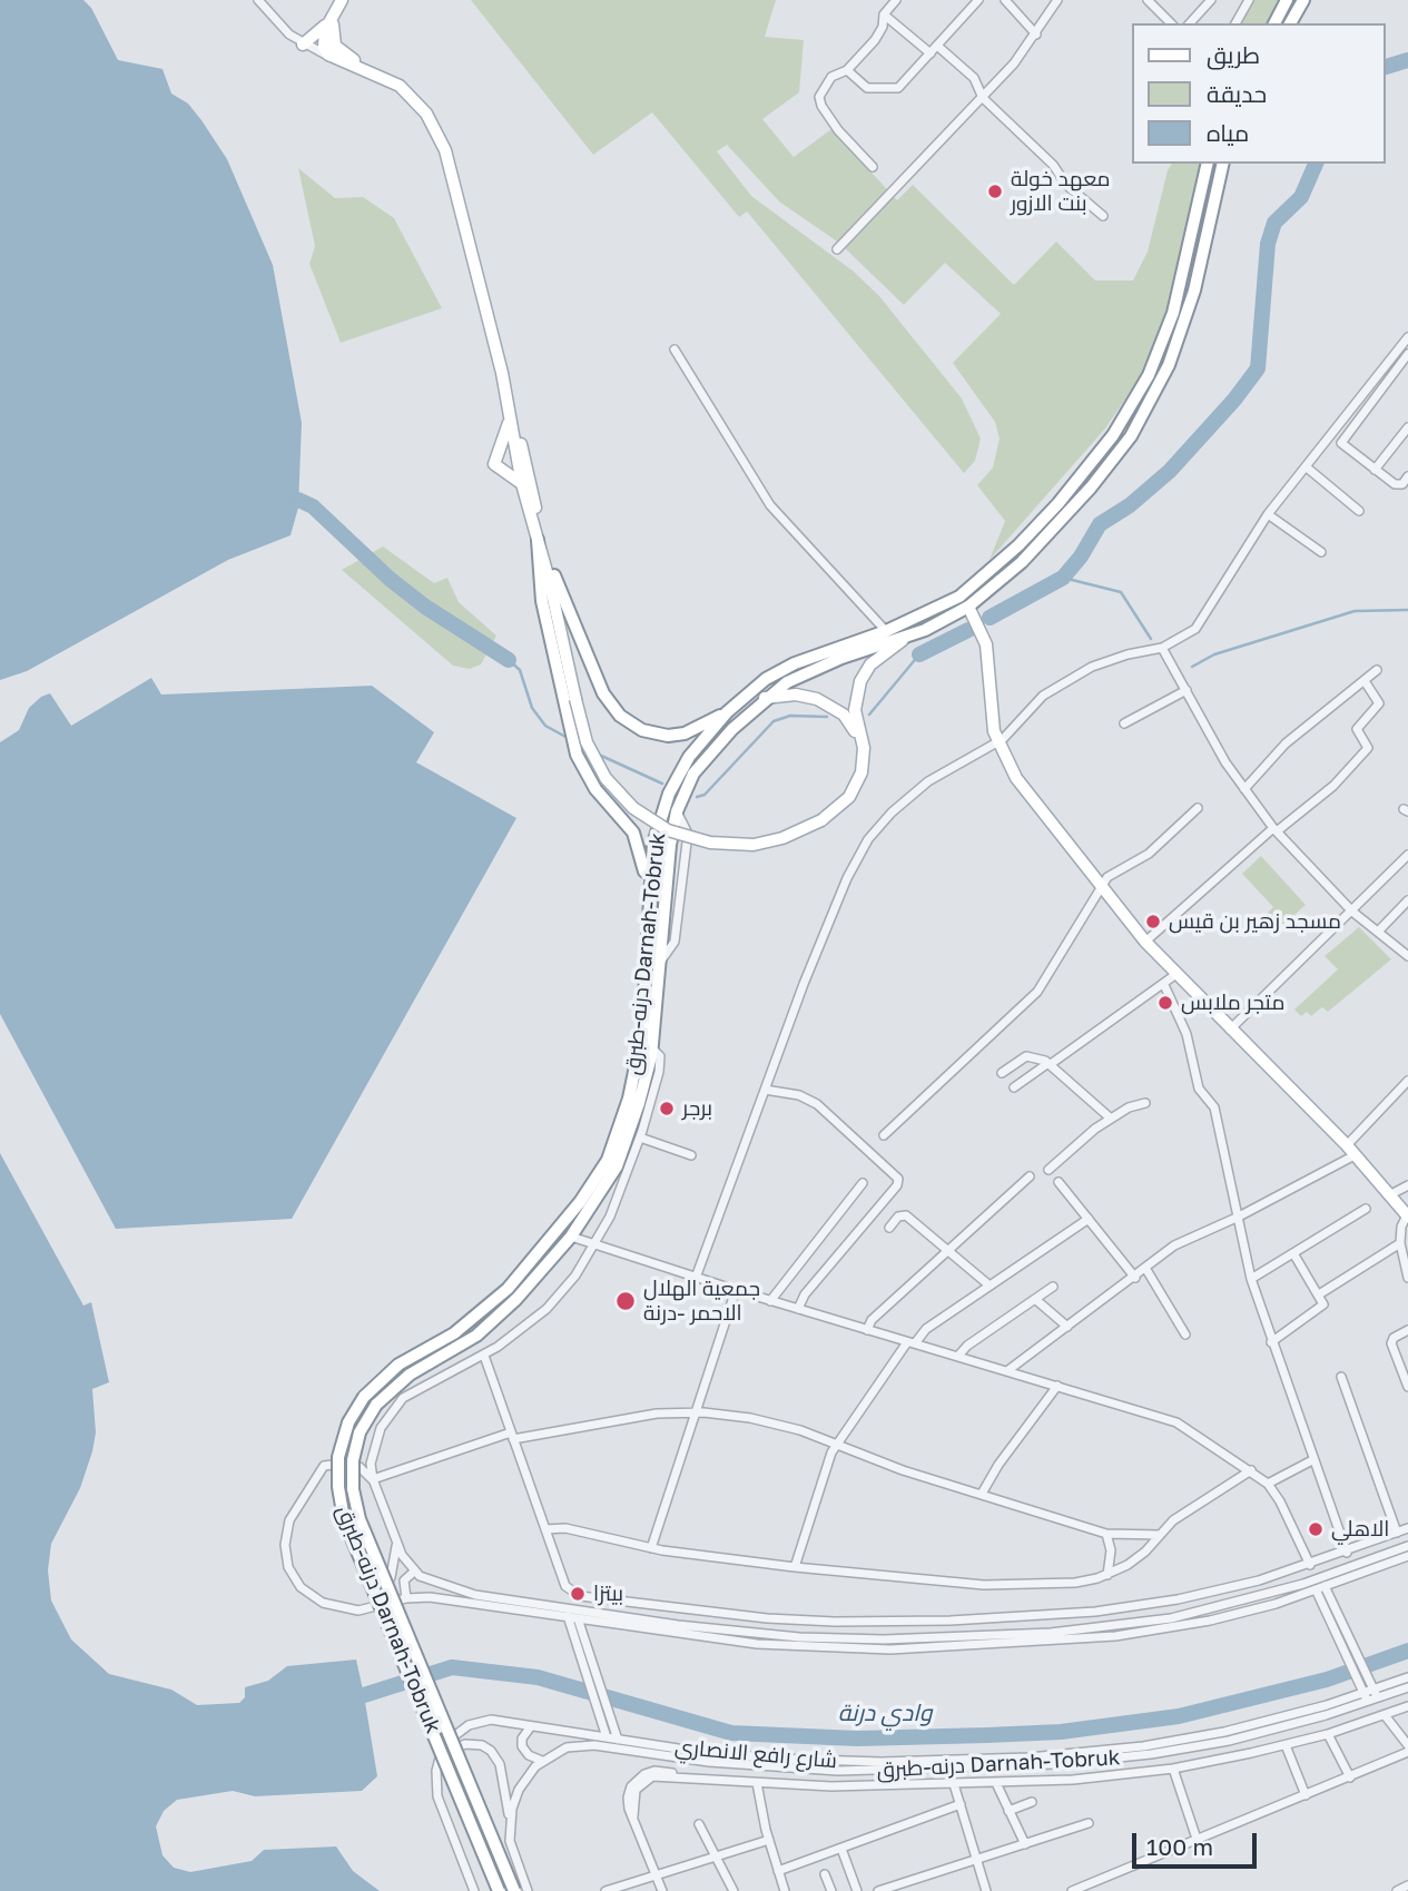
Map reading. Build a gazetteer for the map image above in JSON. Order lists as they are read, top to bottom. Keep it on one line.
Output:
{"streets":{"highway":["درنه-طبرق Darnah-Tobruk"],"street":["شارع رافع الانصاري"]},"crossings":[["درنه-طبرق Darnah-Tobruk","شارع رافع الانصاري"]],"water":["وادي درنة"],"places":["معهد خولة بنت الازور","مسجد زهير بن قيس","متجر ملابس","برجر","جمعية الهلال الاحمر -درنة","الاهلي","بيتزا"],"legend":["طريق","حديقة","مياه"],"scale_bar":"100 m"}
